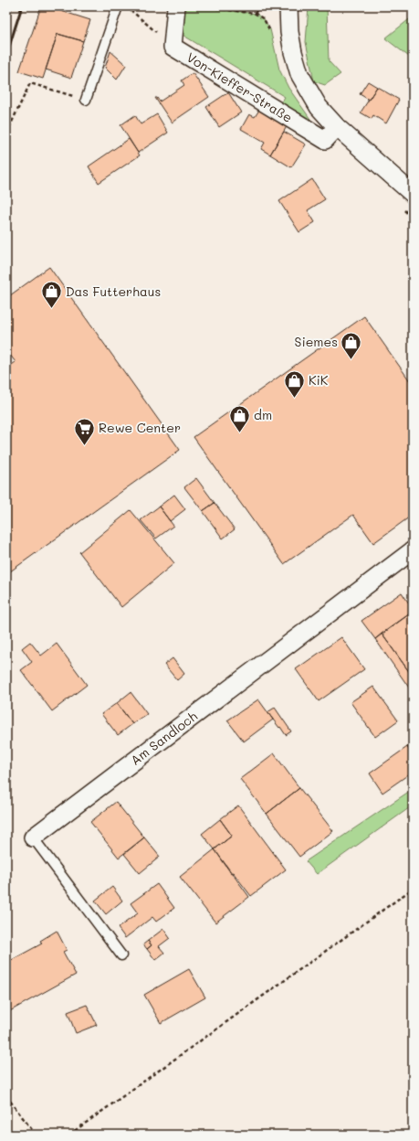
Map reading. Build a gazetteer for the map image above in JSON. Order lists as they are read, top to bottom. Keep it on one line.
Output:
{"streets":{"street":["Von-Kieffer-Straße","Am Sandloch"]},"places":{"shop":["Das Futterhaus","Siemes","KiK","dm"],"supermarket":["Rewe Center"]}}
